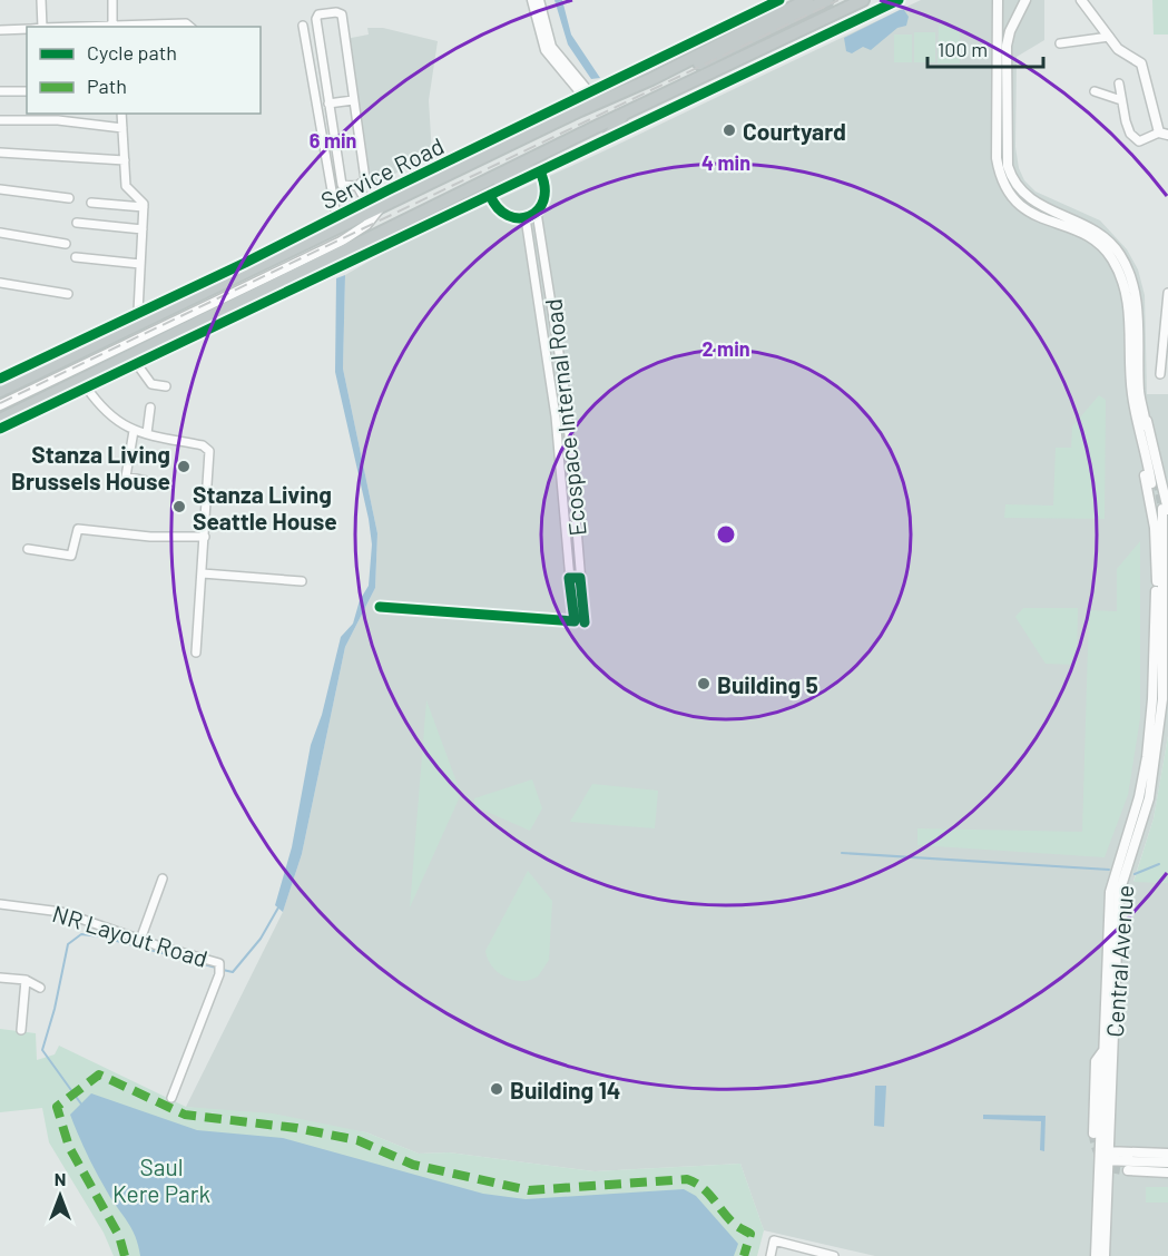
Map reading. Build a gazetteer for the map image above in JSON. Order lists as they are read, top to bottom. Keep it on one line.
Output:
{"streets":{"street":["Service Road","Ecospace Internal Road","NR Layout Road","Central Avenue"]},"parks":["Saul Kere Park"],"places":["Courtyard","Stanza Living Brussels House","Stanza Living Seattle House","Building 5","Building 14"],"legend":["Cycle path","Path"],"scale_bar":"100 m","north":"top","rings":["6 min","4 min","2 min"]}
